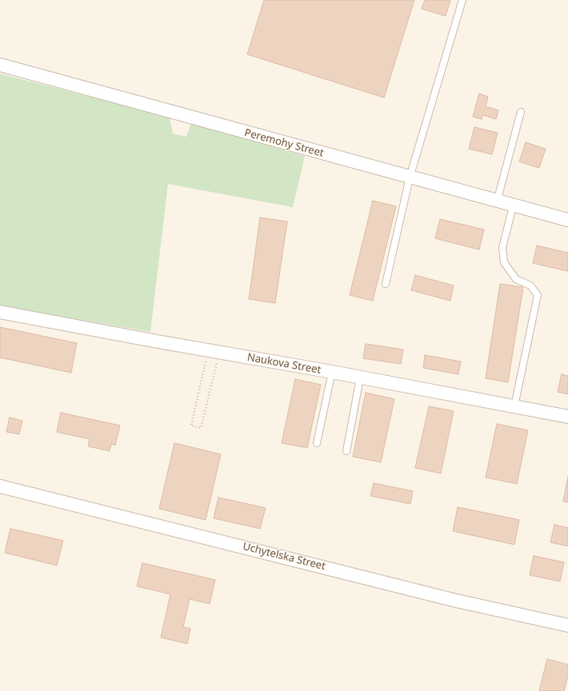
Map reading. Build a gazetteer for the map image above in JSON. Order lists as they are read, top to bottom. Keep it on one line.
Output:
{"streets":{"street":["Peremohy Street","Naukova Street","Uchytelska Street"]}}
